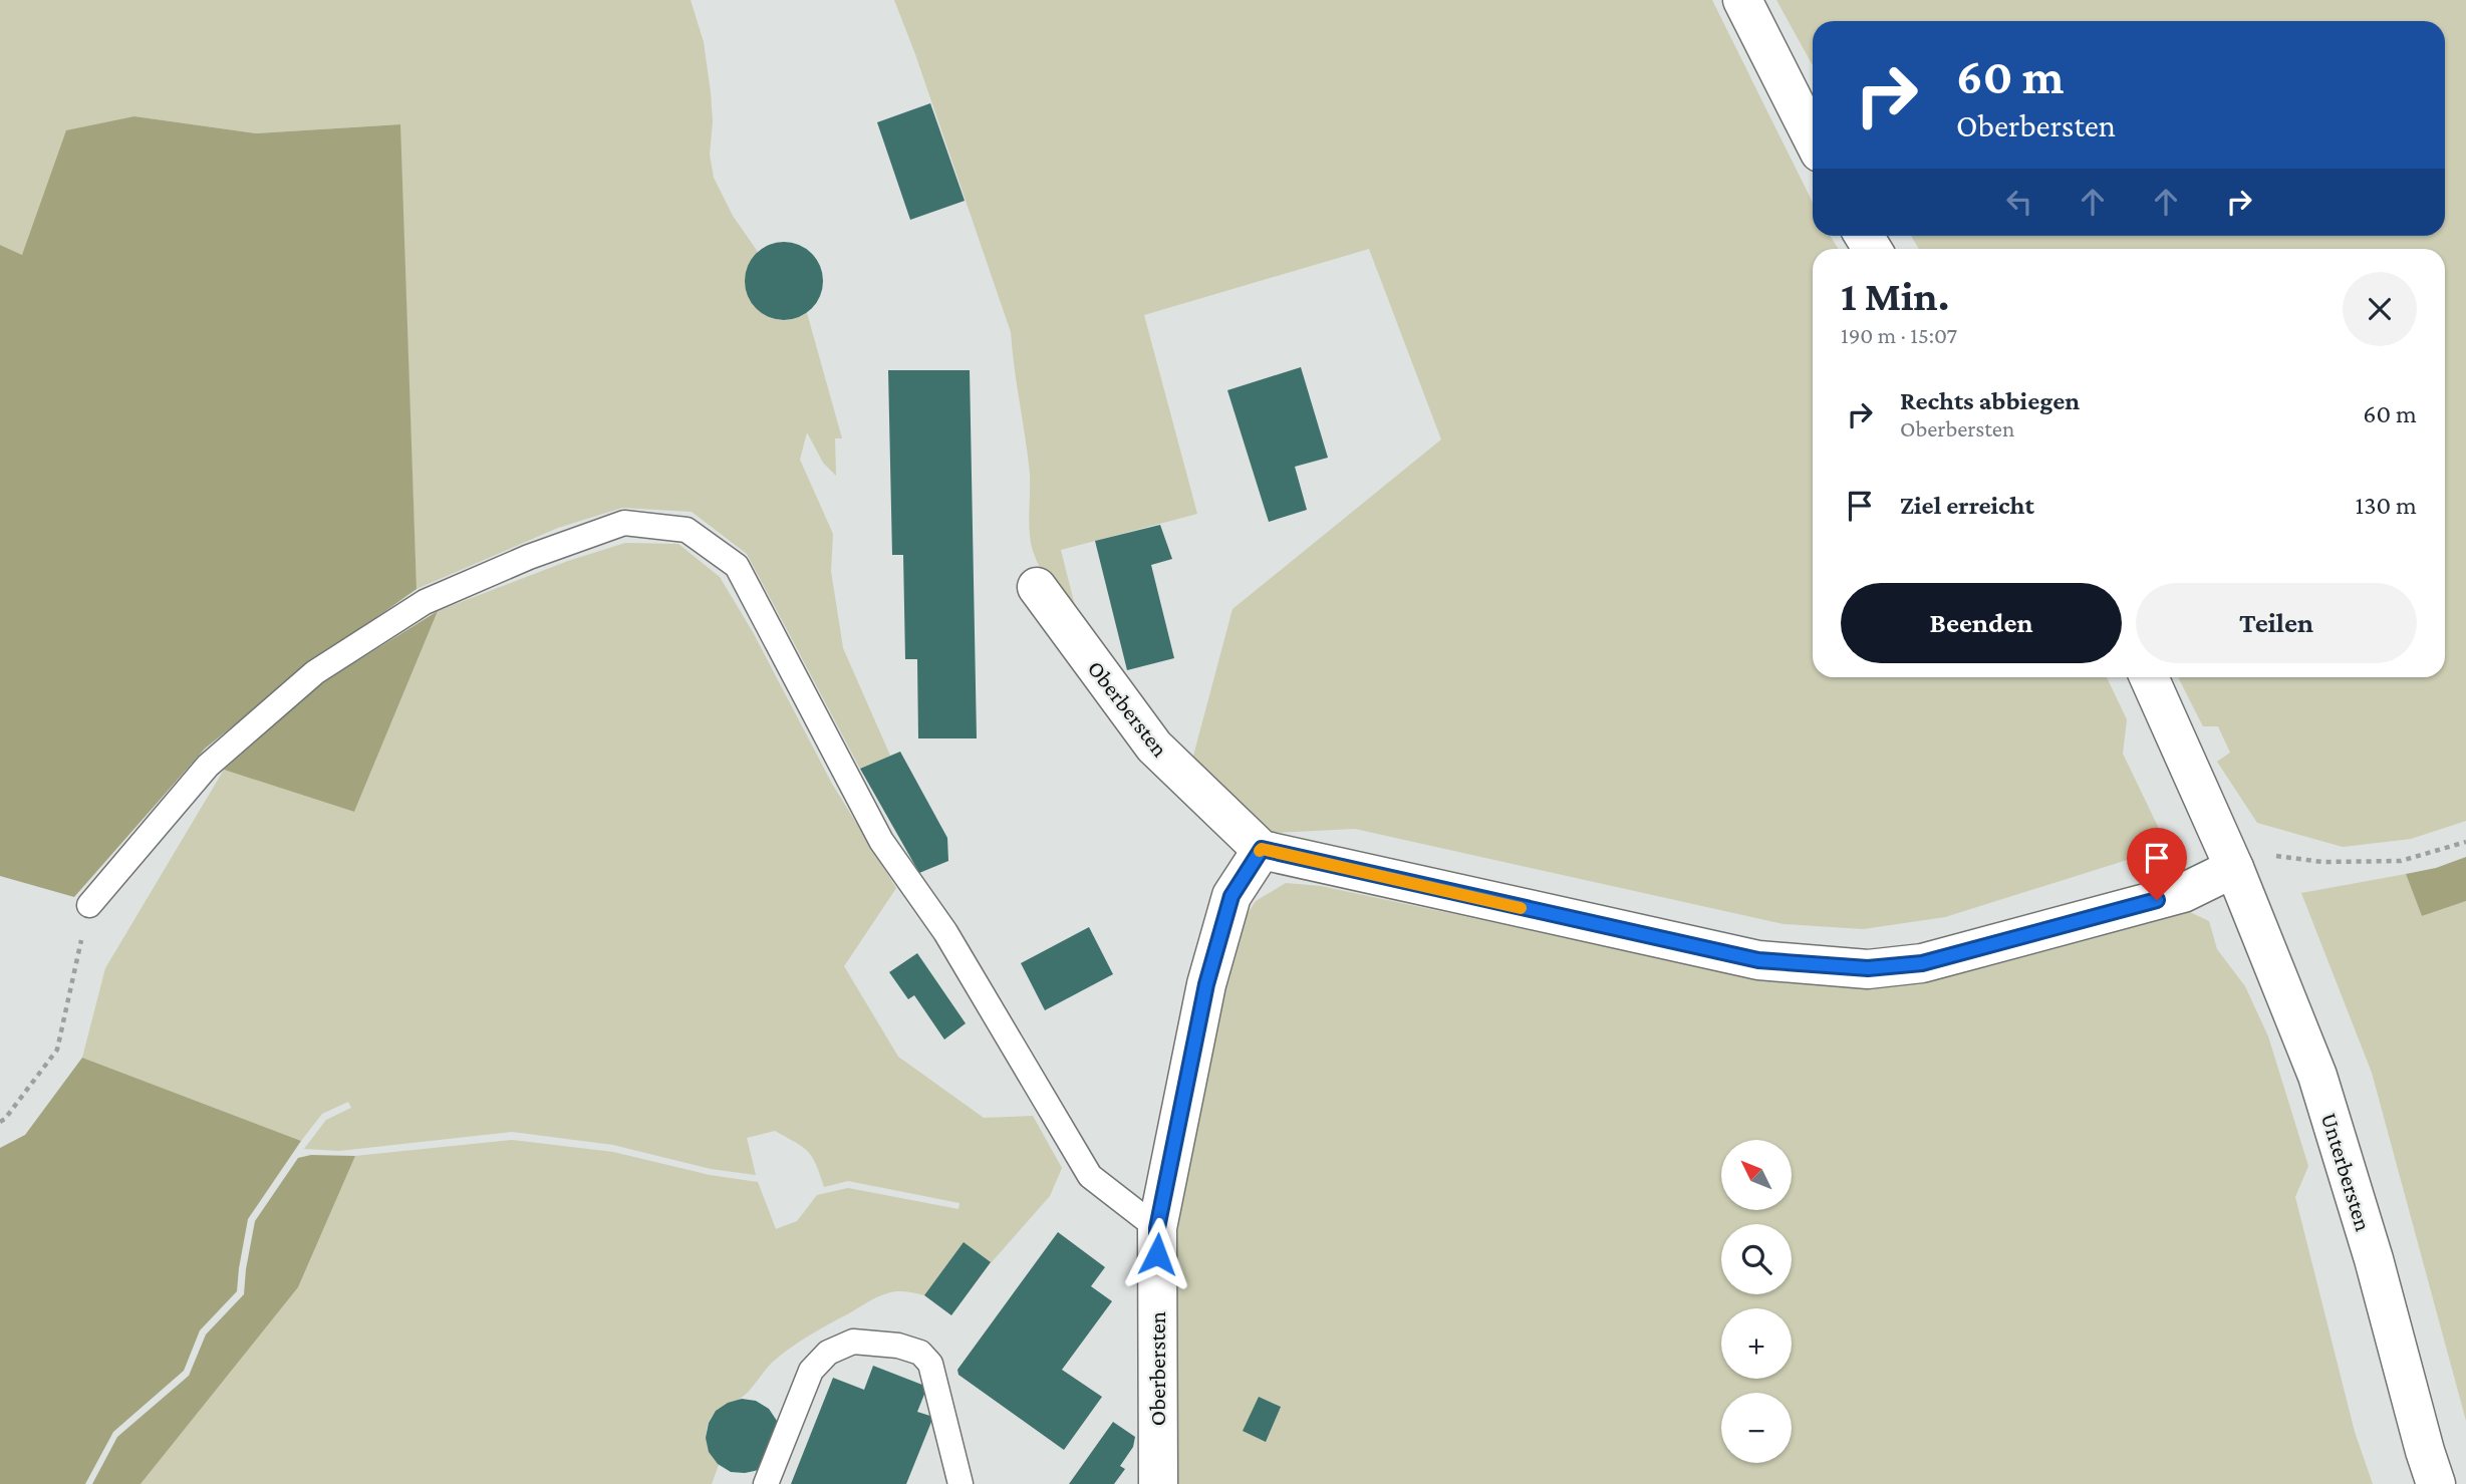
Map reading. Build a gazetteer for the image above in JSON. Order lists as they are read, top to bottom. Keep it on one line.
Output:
{"streets":{"street":["Oberbersten","Unterbersten"]},"north":"top left","page":{"turn":["60 m","Oberbersten"],"heading":["1 Min.","190 m · 15:07"],"list":[{"name":"Rechts abbiegen","note":"Oberbersten","value":"60 m"},{"name":"Ziel erreicht","value":"130 m"}],"buttons":["Beenden","Teilen"],"map_buttons":["+","−"]}}
